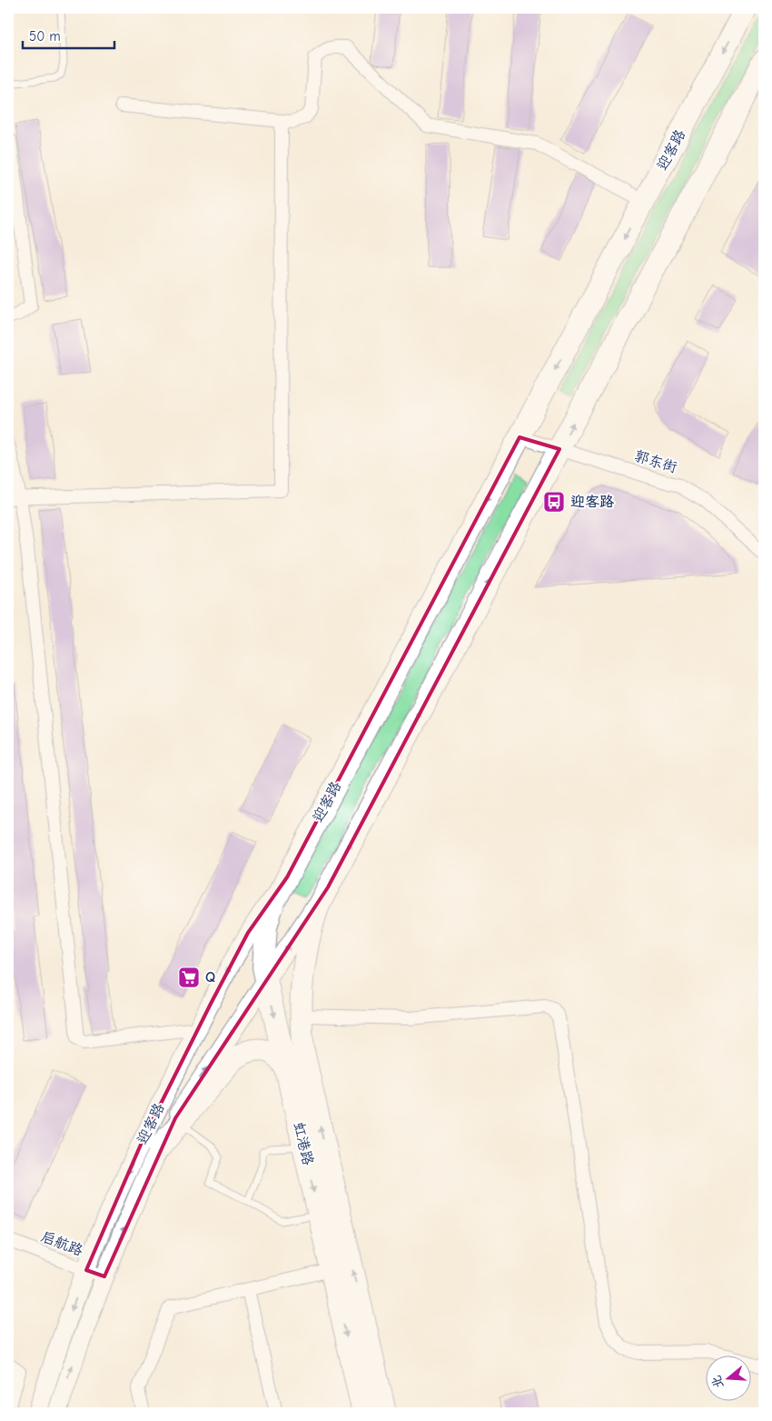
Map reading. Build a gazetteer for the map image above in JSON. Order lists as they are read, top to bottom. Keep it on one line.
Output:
{"streets":{"highway":["迎客路","虹港路"],"street":["郭东街","启航路"]},"crossings":[["迎客路","郭东街"],["迎客路","虹港路"],["迎客路","启航路"]],"places":{"bus stop":["迎客路"],"supermarket":["Q"]},"scale_bar":"50 m","north":"left"}
